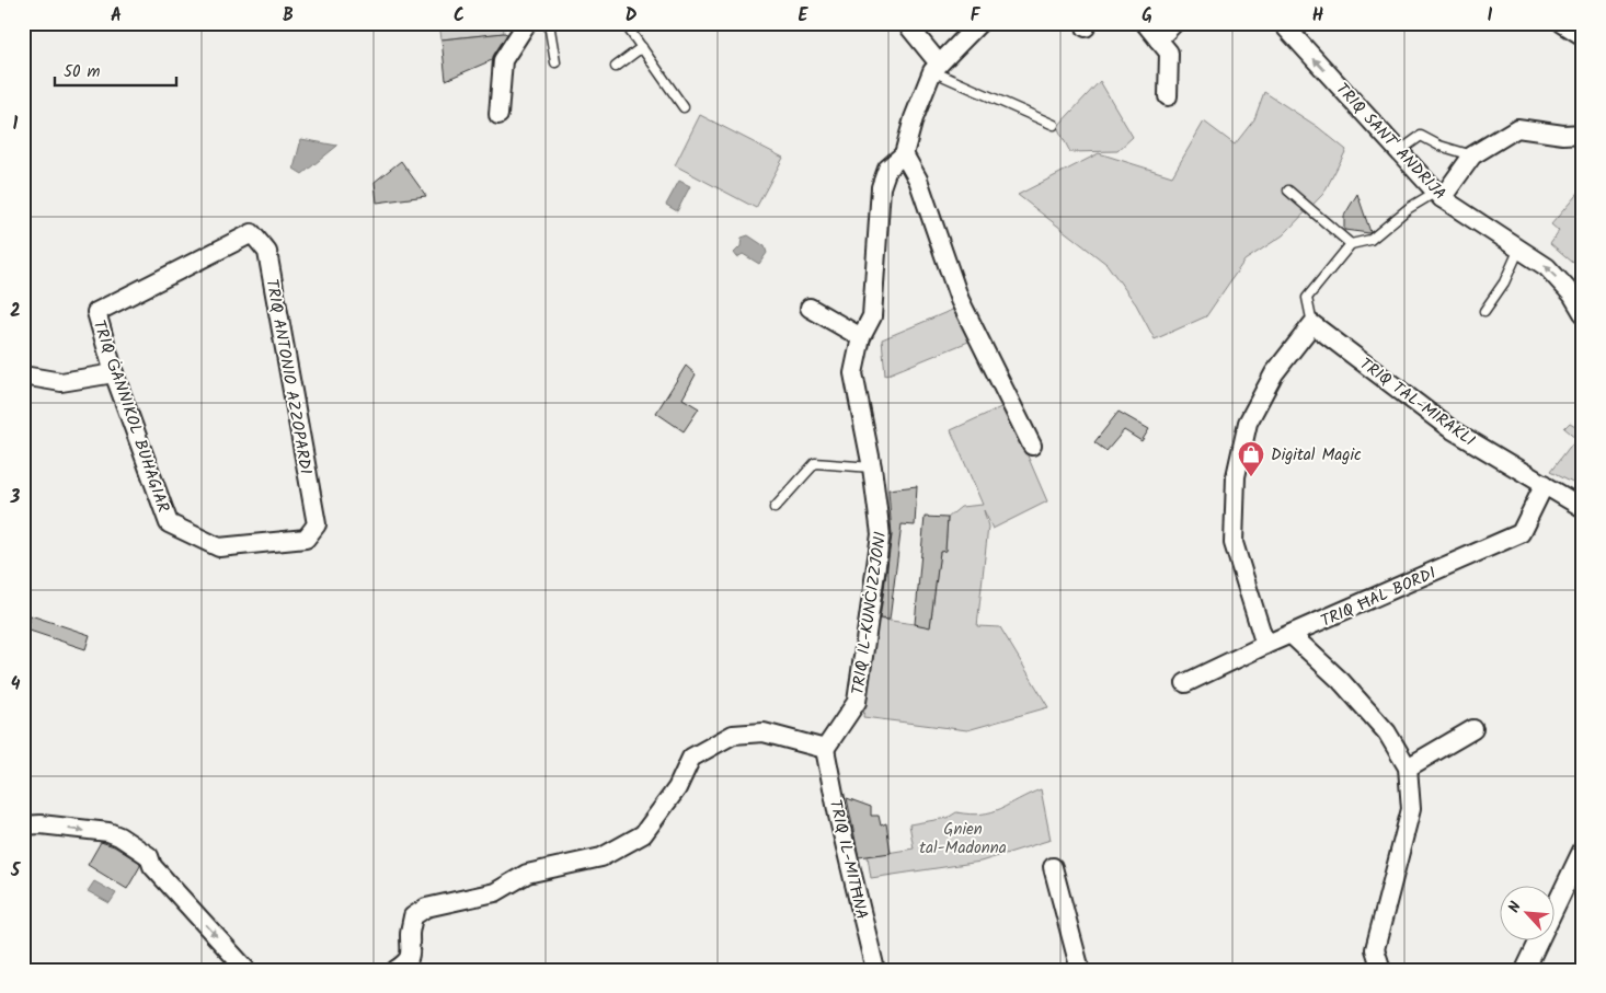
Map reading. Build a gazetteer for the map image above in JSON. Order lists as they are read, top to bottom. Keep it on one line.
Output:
{"streets":{"street":["TRIQ SANT' ANDRIJA","TRIQ ANTONIO AZZOPARDI","TRIQ TAL-MIRAKLI","TRIQ ĠANNIKOL BUHAGIAR","TRIQ ĦAL BORDI","TRIQ IL-KUNĊIZZJONI","TRIQ IL-MITĦNA"]},"crossings":[["TRIQ ANTONIO AZZOPARDI","TRIQ ĠANNIKOL BUHAGIAR"],["TRIQ TAL-MIRAKLI","TRIQ ĦAL BORDI"],["TRIQ IL-KUNĊIZZJONI","TRIQ IL-MITĦNA"]],"one_way":["TRIQ SANT' ANDRIJA"],"parks":["Gnien tal-Madonna"],"places":{"shop":["Digital Magic"]},"scale_bar":"50 m","north":"top left","grid":{"columns":["A","B","C","D","E","F","G","H","I"],"rows":["1","2","3","4","5"]}}
